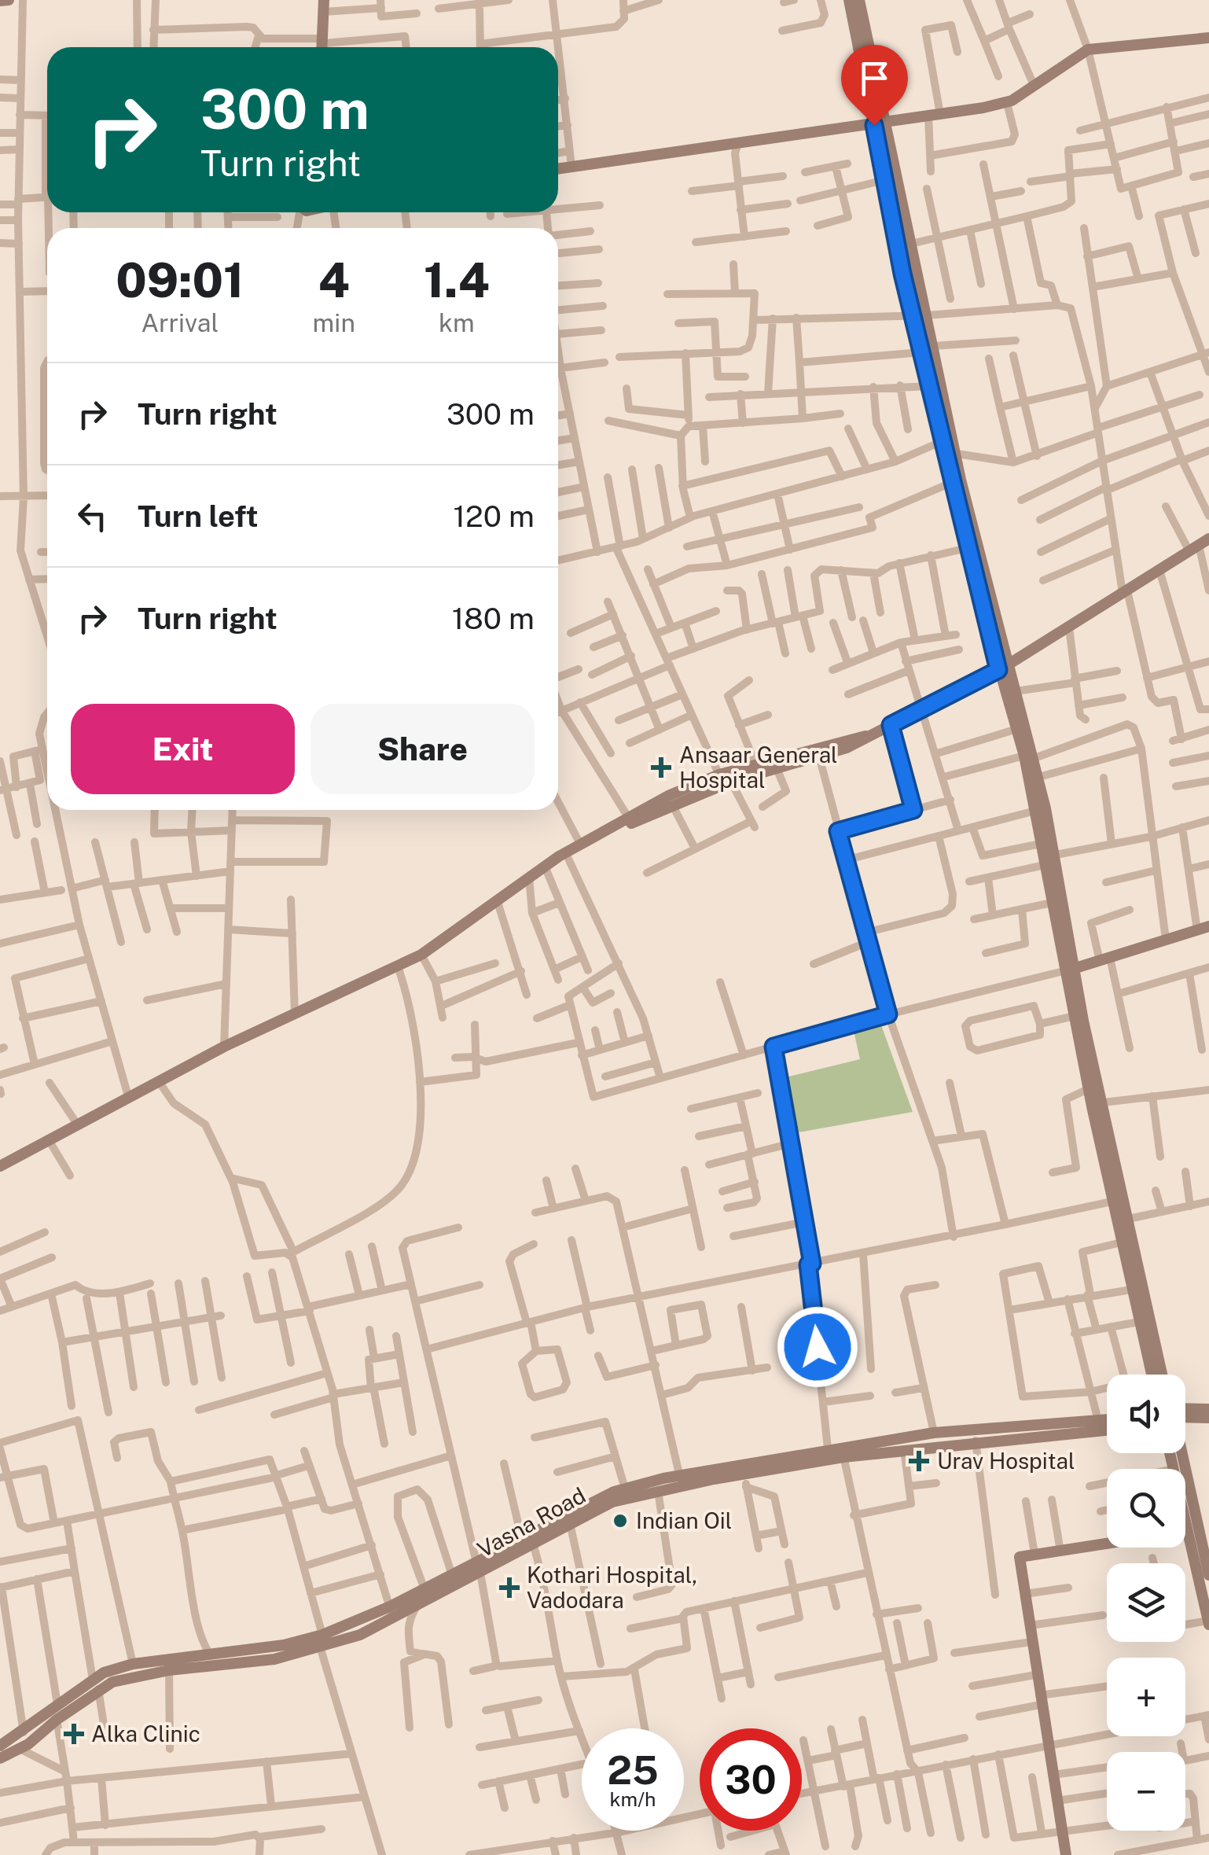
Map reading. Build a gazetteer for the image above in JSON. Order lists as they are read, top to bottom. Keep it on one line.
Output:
{"streets":{"street":["Vasna Road"]},"places":{"health":["Ansaar General Hospital","Urav Hospital","Kothari Hospital, Vadodara","Alka Clinic"],"other":["Indian Oil"]},"page":{"turn":["300 m","Turn right"],"eta":["09:01","Arrival","4","min","1.4","km"],"list":[{"name":"Turn right","value":"300 m"},{"name":"Turn left","value":"120 m"},{"name":"Turn right","value":"180 m"}],"buttons":["Exit","Share"],"map_buttons":["+","−"],"speed":"25 km/h","limit":"30"}}
